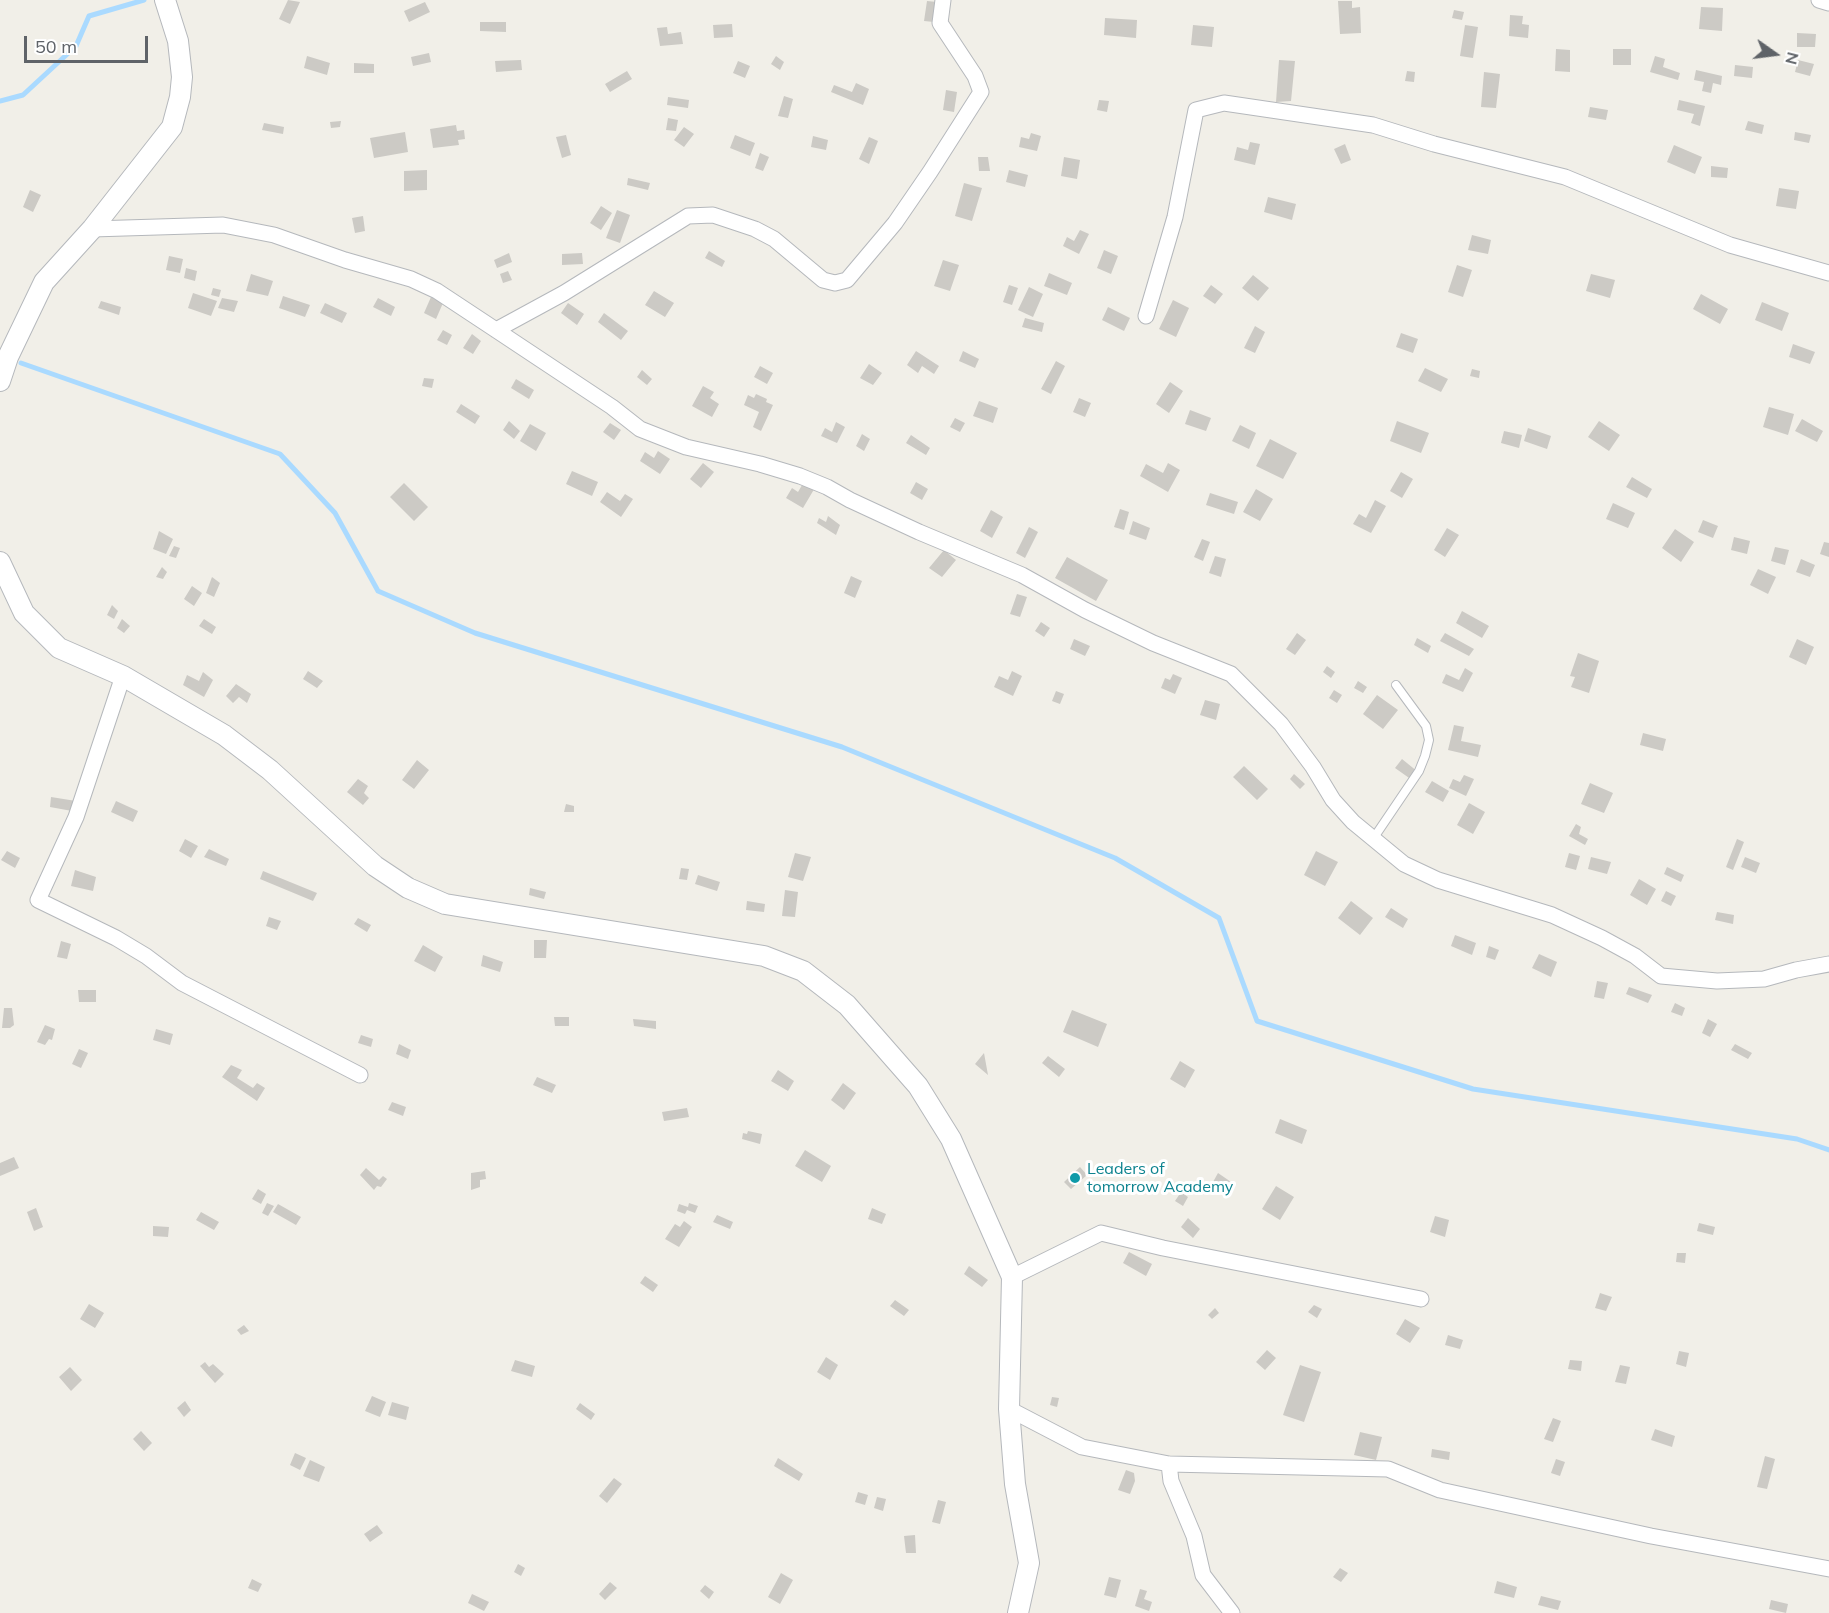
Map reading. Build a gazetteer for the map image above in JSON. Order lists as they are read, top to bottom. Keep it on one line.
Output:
{"places":["Leaders of tomorrow Academy"],"scale_bar":"50 m","north":"right"}
